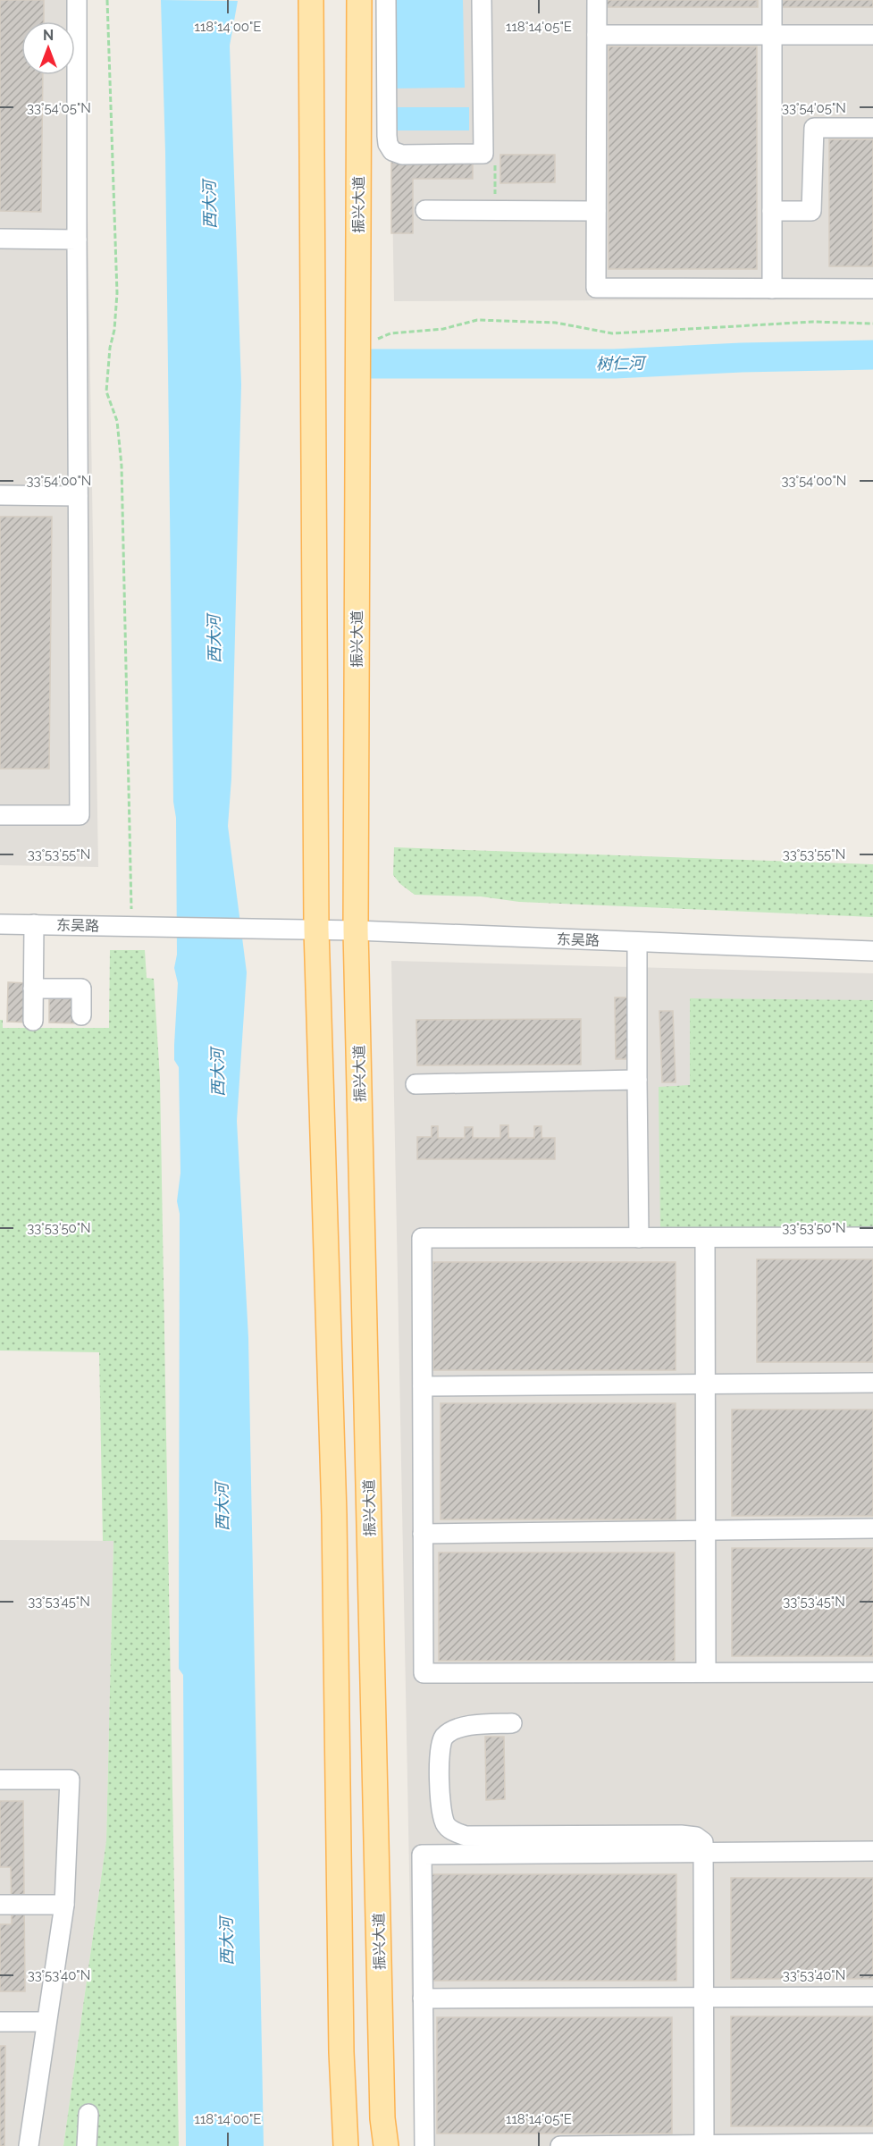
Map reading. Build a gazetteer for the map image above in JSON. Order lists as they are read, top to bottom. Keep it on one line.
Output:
{"streets":{"main road":["振兴大道"],"street":["东吴路"]},"crossings":[["振兴大道","东吴路"]],"water":["西大河","树仁河"],"north":"top","coordinates":["118°14'00\"E","118°14'05\"E","33°54'05\"N","33°54'00\"N","33°53'55\"N","33°53'50\"N","33°53'45\"N","33°53'40\"N"]}
